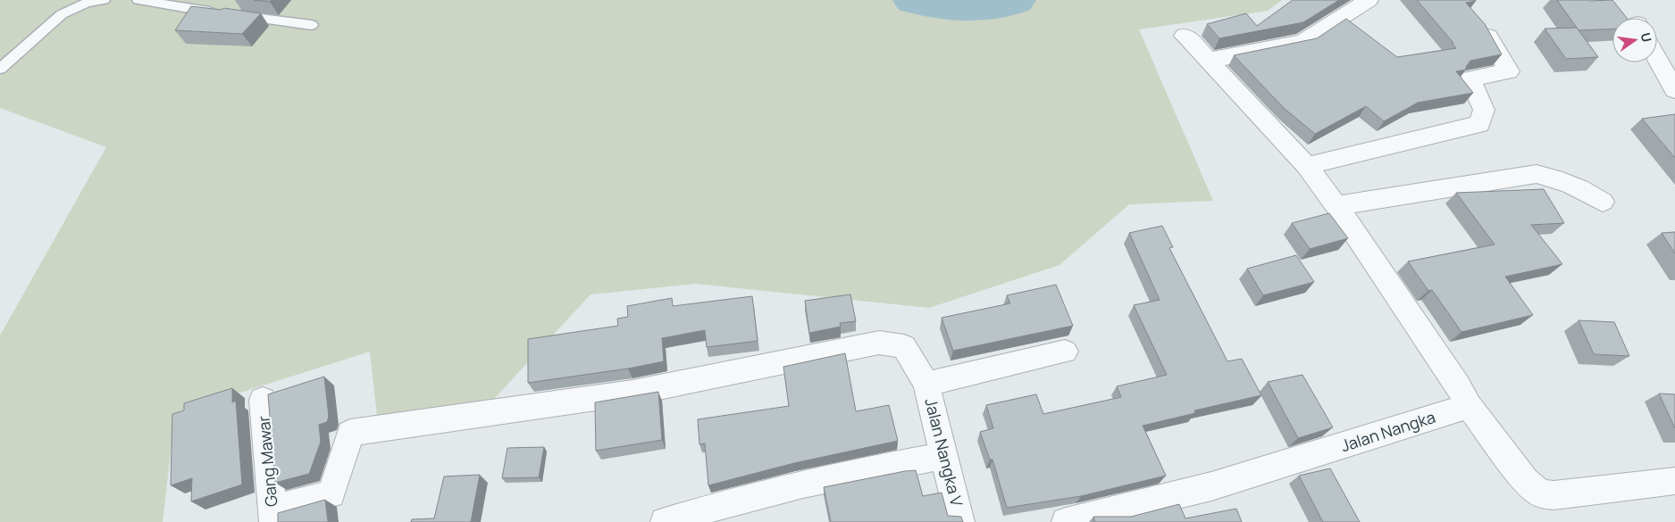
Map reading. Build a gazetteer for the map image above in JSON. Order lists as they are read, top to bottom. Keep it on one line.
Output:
{"streets":{"street":["Jalan Nangka","Jalan Nangka V","Gang Mawar"]},"crossings":[["Jalan Nangka V","Gang Mawar"]],"north":"right"}
